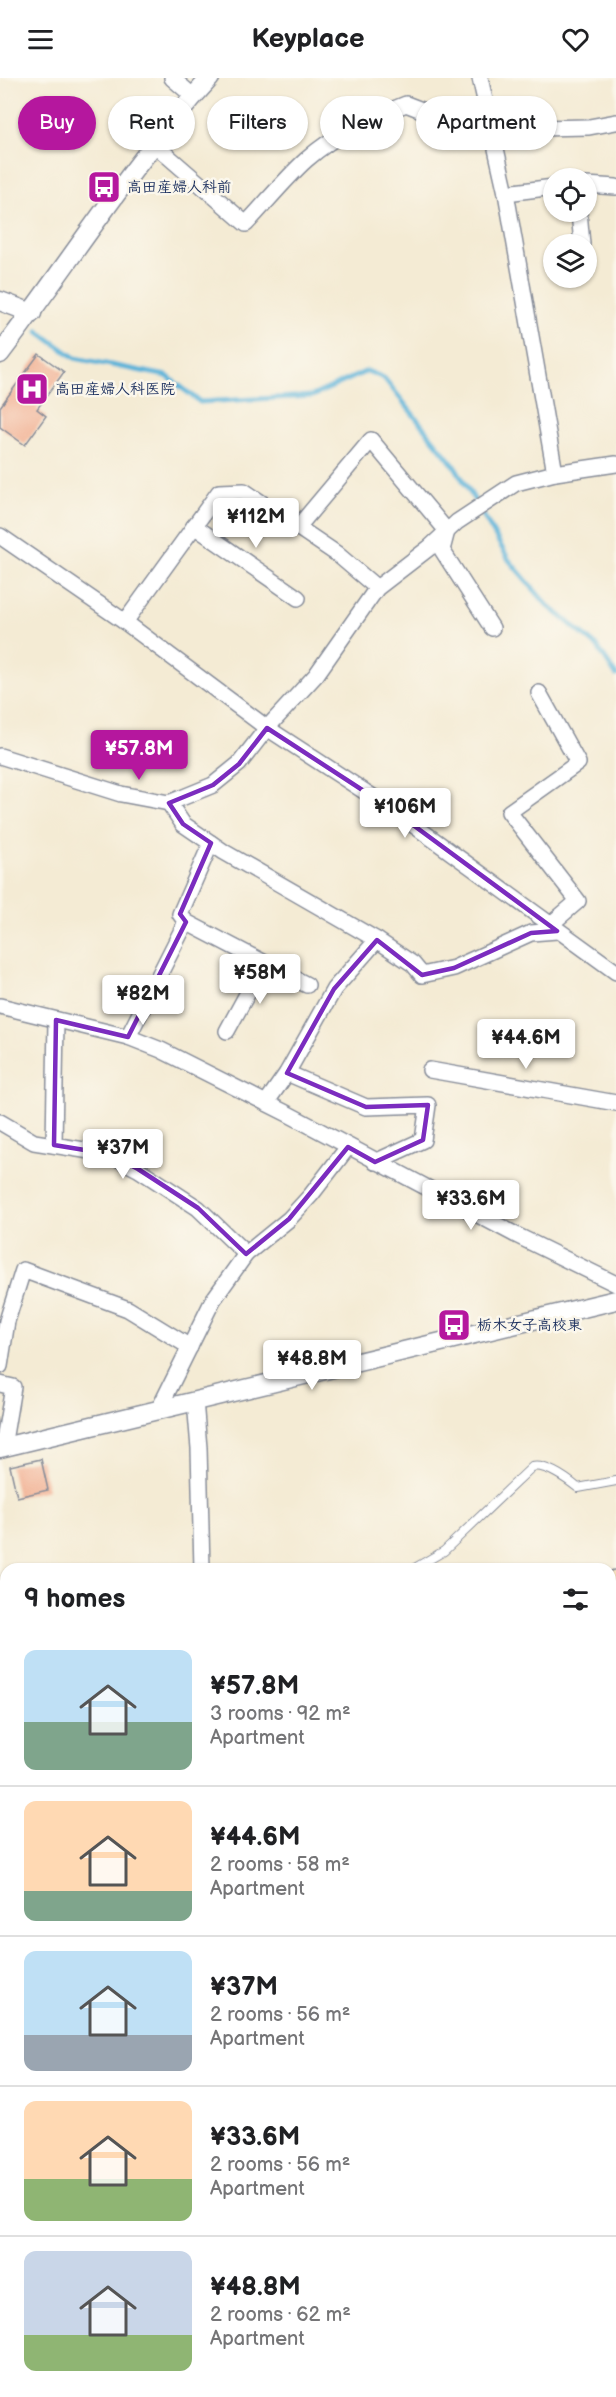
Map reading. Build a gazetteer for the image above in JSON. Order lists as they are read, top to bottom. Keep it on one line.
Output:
{"places":{"bus stop":["高田産婦人科前","栃木女子高校東"],"hospital":["高田産婦人科医院"]},"page":{"header":"Keyplace","chip":["Buy","Rent","Filters","New","Apartment"],"price":["¥112M","¥57.8M","¥106M","¥58M","¥82M","¥44.6M","¥37M","¥33.6M","¥48.8M"],"heading":"9 homes","list":[{"name":"¥57.8M","note":"3 rooms · 92 m² · Apartment"},{"name":"¥44.6M","note":"2 rooms · 58 m² · Apartment"},{"name":"¥37M","note":"2 rooms · 56 m² · Apartment"},{"name":"¥33.6M","note":"2 rooms · 56 m² · Apartment"},{"name":"¥48.8M","note":"2 rooms · 62 m² · Apartment"}]}}
